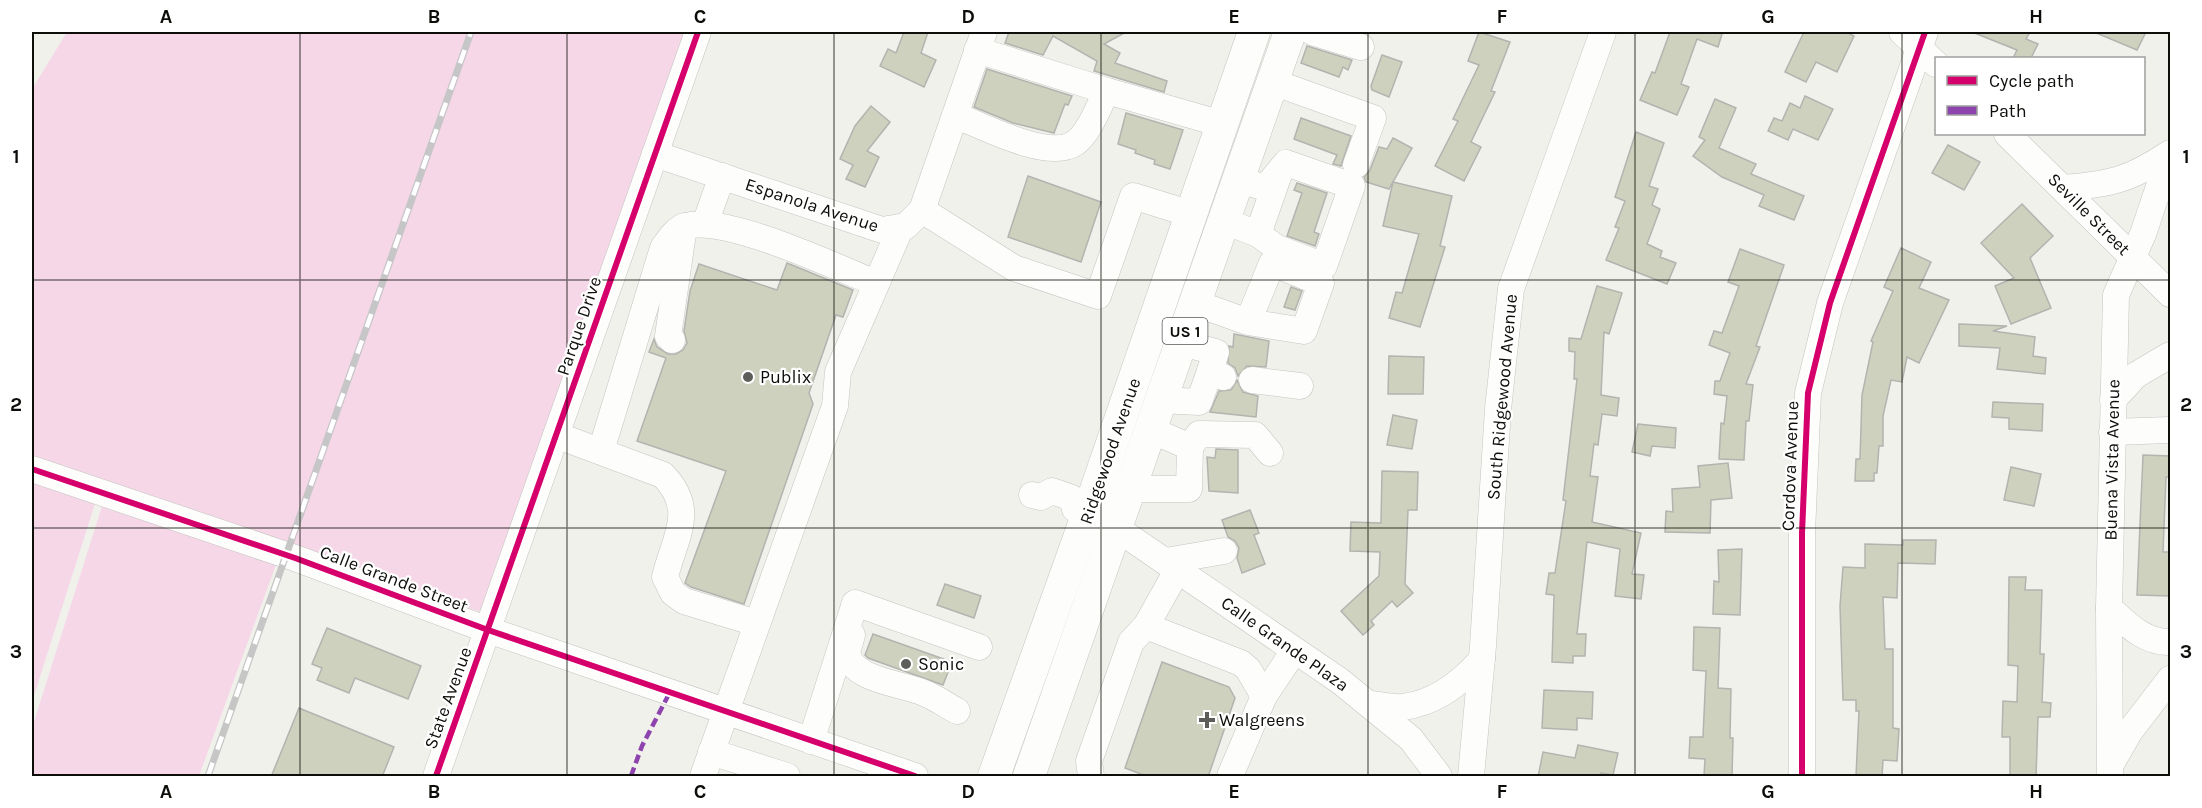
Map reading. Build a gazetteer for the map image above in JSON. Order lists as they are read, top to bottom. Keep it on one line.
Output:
{"streets":{"main road":["US 1","Ridgewood Avenue"],"street":["Espanola Avenue","Seville Street","Parque Drive","South Ridgewood Avenue","Buena Vista Avenue","Cordova Avenue","Calle Grande Street","Calle Grande Plaza","State Avenue"]},"crossings":[["Espanola Avenue","Parque Drive"],["Seville Street","Buena Vista Avenue"],["Parque Drive","Calle Grande Street"],["Parque Drive","State Avenue"],["US 1","Ridgewood Avenue"],["Ridgewood Avenue","Calle Grande Plaza"],["Calle Grande Street","State Avenue"]],"places":{"other":["Publix","Sonic"],"health":["Walgreens"]},"legend":["Cycle path","Path"],"grid":{"columns":["A","B","C","D","E","F","G","H"],"rows":["1","2","3"]}}
